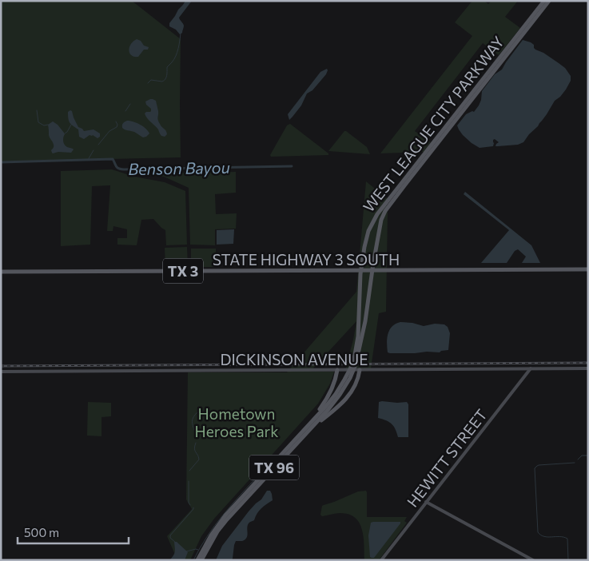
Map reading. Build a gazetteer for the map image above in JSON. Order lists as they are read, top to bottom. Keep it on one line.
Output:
{"streets":{"main road":["WEST LEAGUE CITY PARKWAY","STATE HIGHWAY 3 SOUTH","TX 3","TX 96"],"street":["DICKINSON AVENUE","HEWITT STREET"]},"crossings":[["WEST LEAGUE CITY PARKWAY","STATE HIGHWAY 3 SOUTH"],["WEST LEAGUE CITY PARKWAY","TX 96"],["STATE HIGHWAY 3 SOUTH","TX 96"],["DICKINSON AVENUE","HEWITT STREET"]],"water":["Benson Bayou"],"parks":["Hometown Heroes Park"],"scale_bar":"500 m"}
